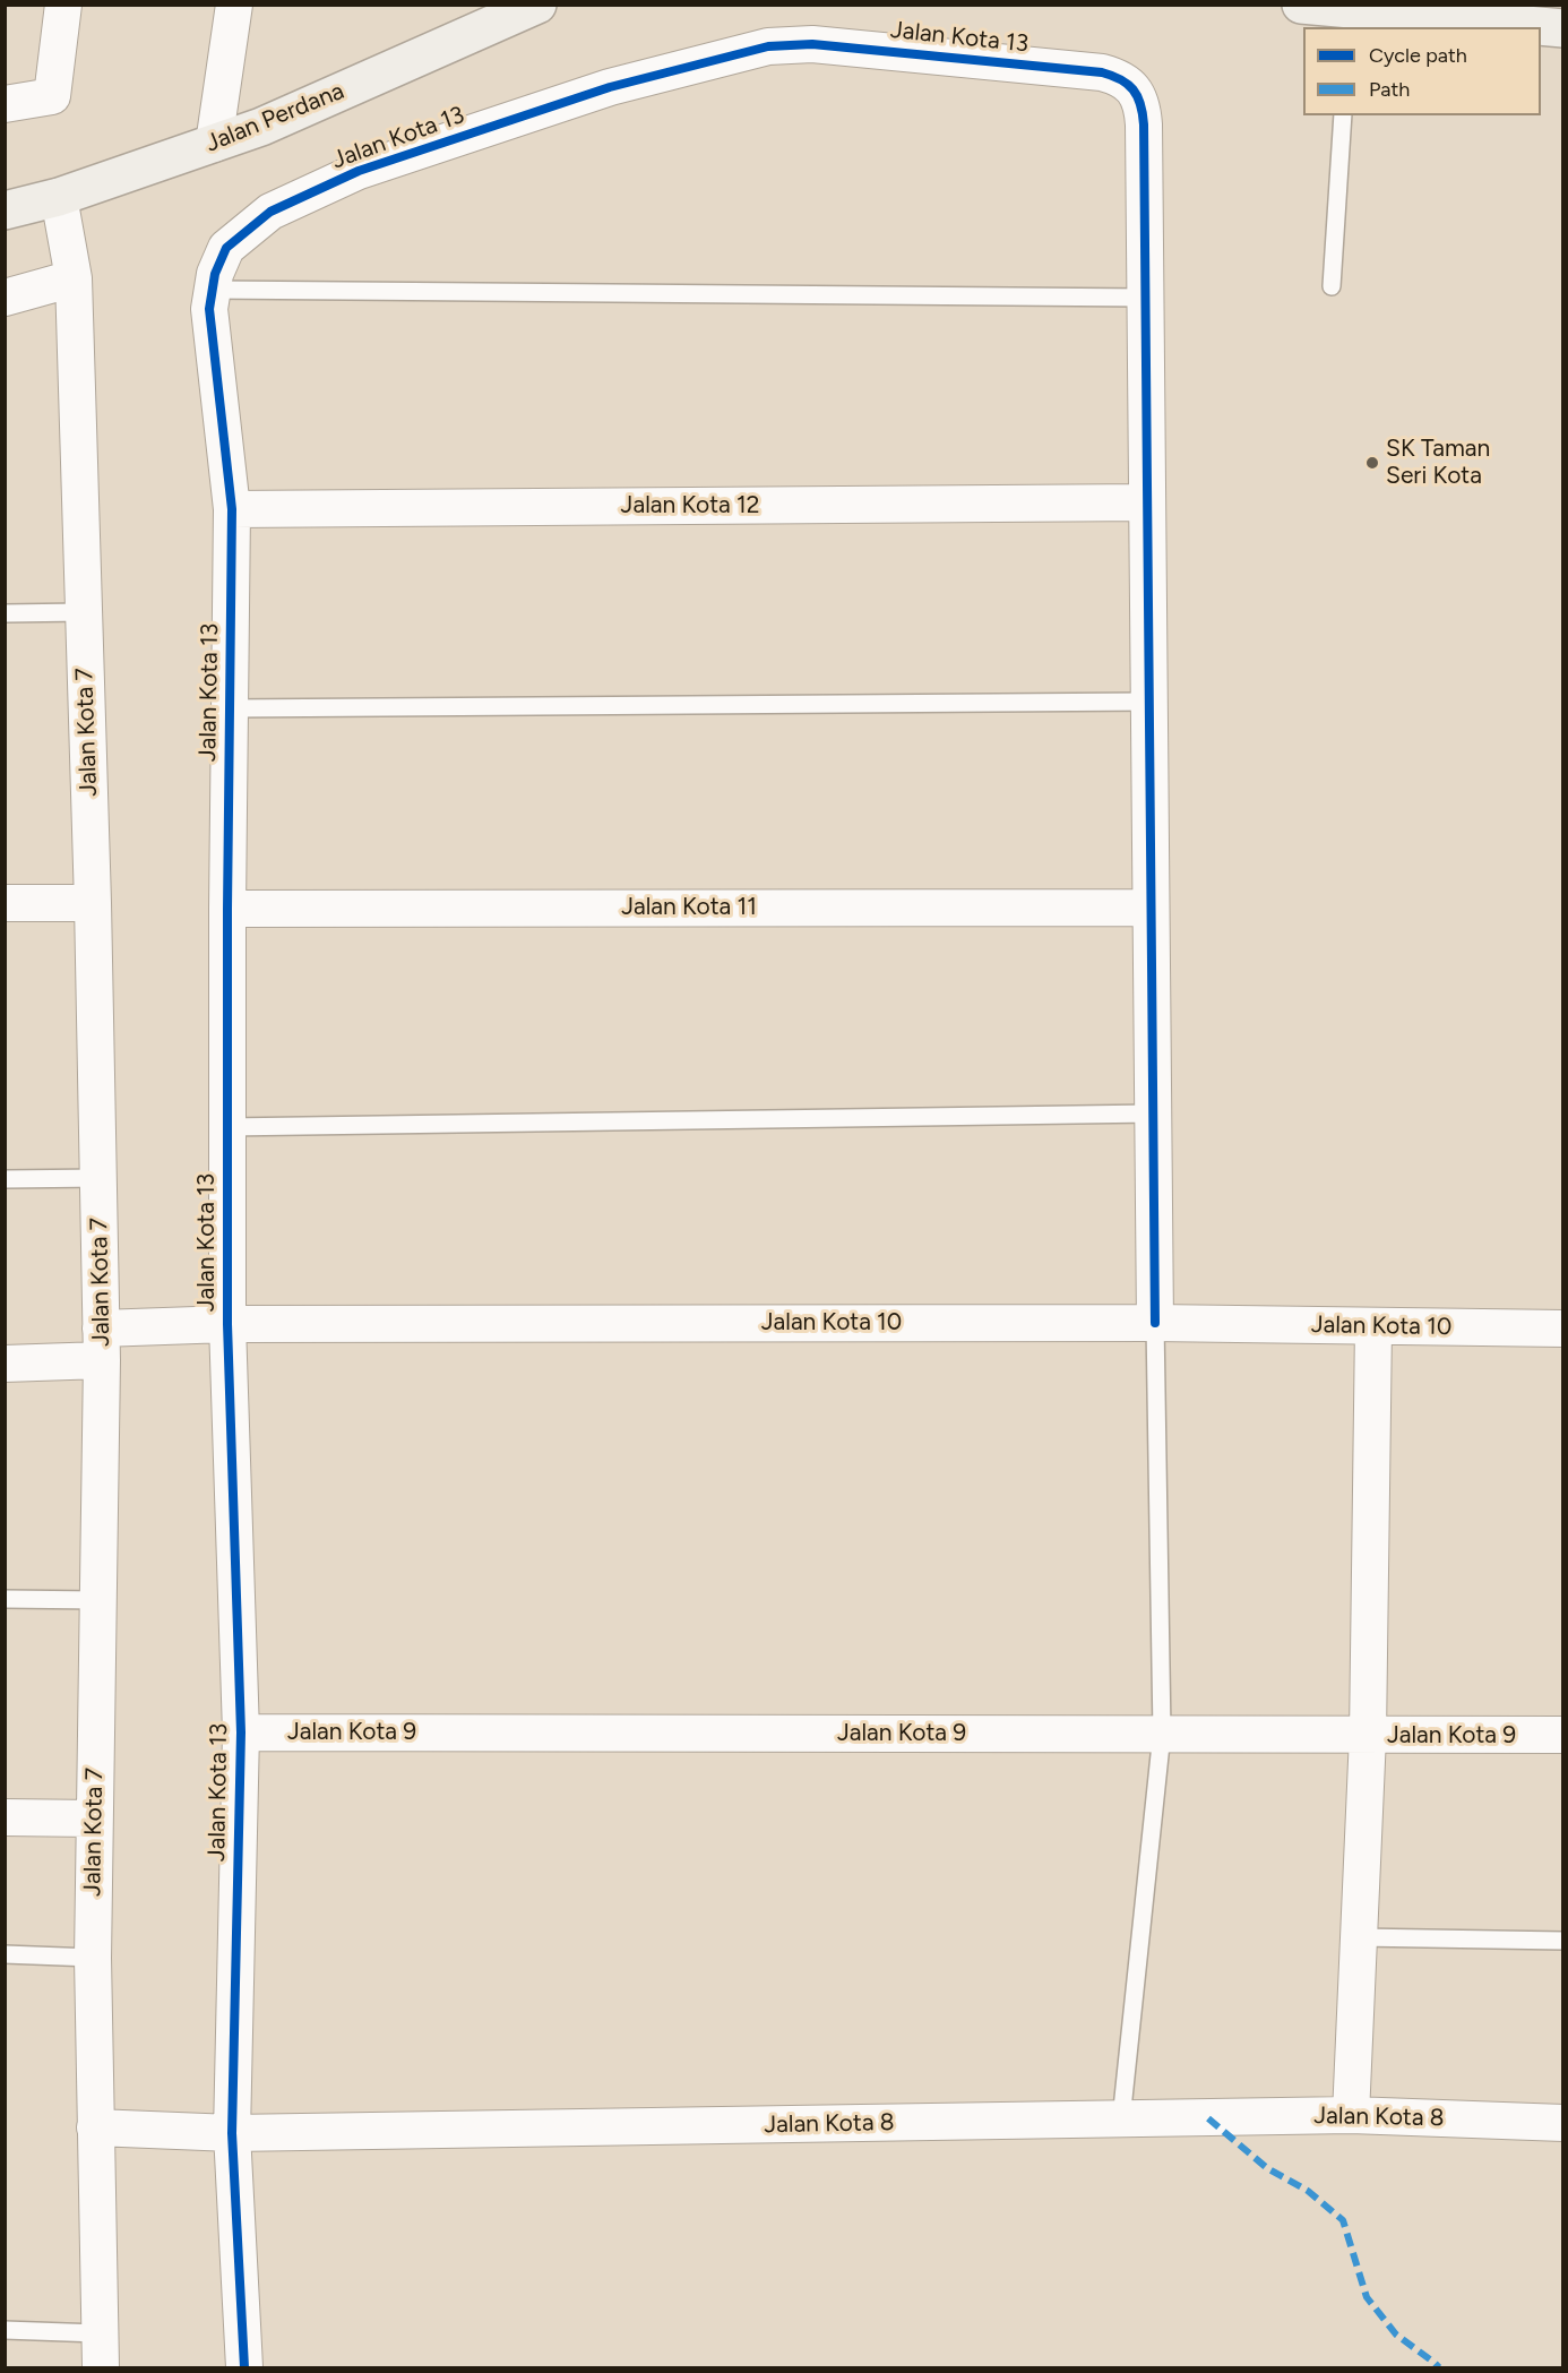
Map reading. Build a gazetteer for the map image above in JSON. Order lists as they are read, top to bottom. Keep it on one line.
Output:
{"streets":{"street":["Jalan Kota 13","Jalan Perdana","Jalan Kota 12","Jalan Kota 7","Jalan Kota 11","Jalan Kota 10","Jalan Kota 9","Jalan Kota 8"]},"crossings":[["Jalan Kota 13","Jalan Kota 12"],["Jalan Kota 13","Jalan Kota 11"],["Jalan Kota 13","Jalan Kota 10"],["Jalan Kota 13","Jalan Kota 9"],["Jalan Kota 13","Jalan Kota 8"],["Jalan Perdana","Jalan Kota 7"],["Jalan Kota 7","Jalan Kota 10"],["Jalan Kota 7","Jalan Kota 8"]],"places":["SK Taman Seri Kota"],"legend":["Cycle path","Path"]}
